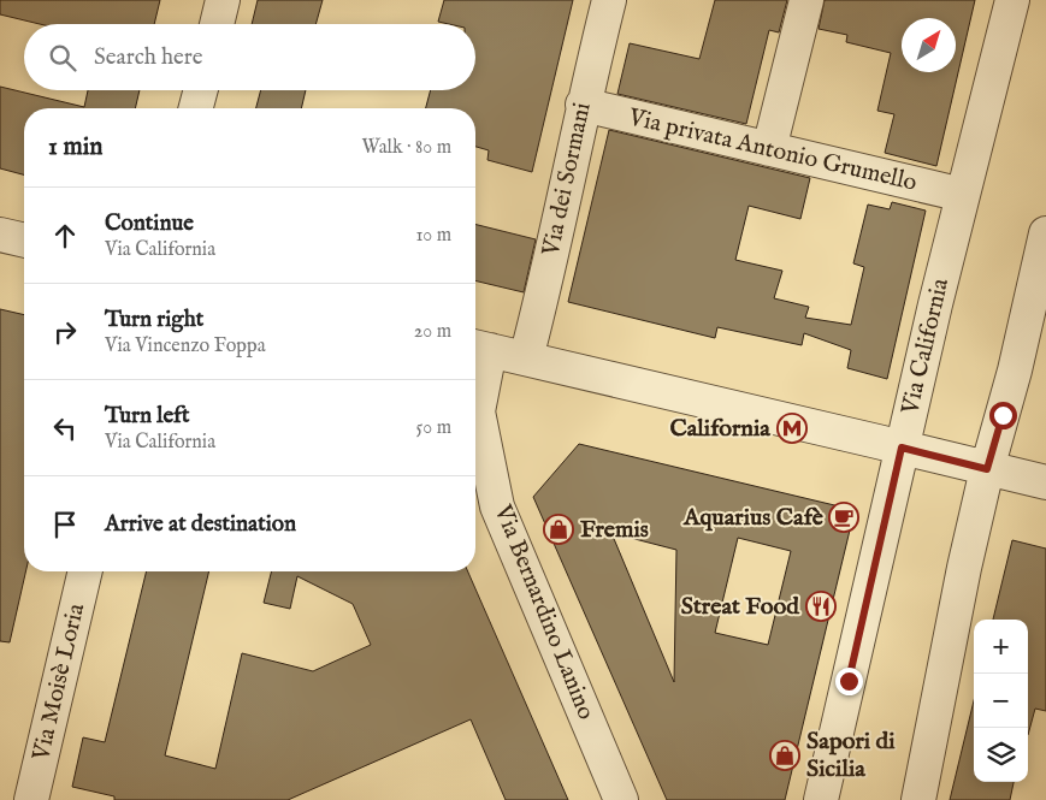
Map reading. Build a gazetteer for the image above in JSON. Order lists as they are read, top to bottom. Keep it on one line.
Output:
{"streets":{"street":["Via privata Antonio Grumello","Via dei Sormani","Via California","Via Bernardino Lanino","Via Moisè Loria"]},"crossings":[["Via privata Antonio Grumello","Via dei Sormani"],["Via privata Antonio Grumello","Via California"]],"places":{"metro station":["California"],"cafe":["Aquarius Cafè"],"shop":["Fremis","Sapori di Sicilia"],"restaurant":["Streat Food"]},"north":"top right","page":{"search":"Search here","heading":["1 min","Walk · 80 m"],"list":[["Continue","Via California","10 m"],["Turn right","Via Vincenzo Foppa","20 m"],["Turn left","Via California","50 m"],"Arrive at destination"],"map_buttons":["+","−"]}}
